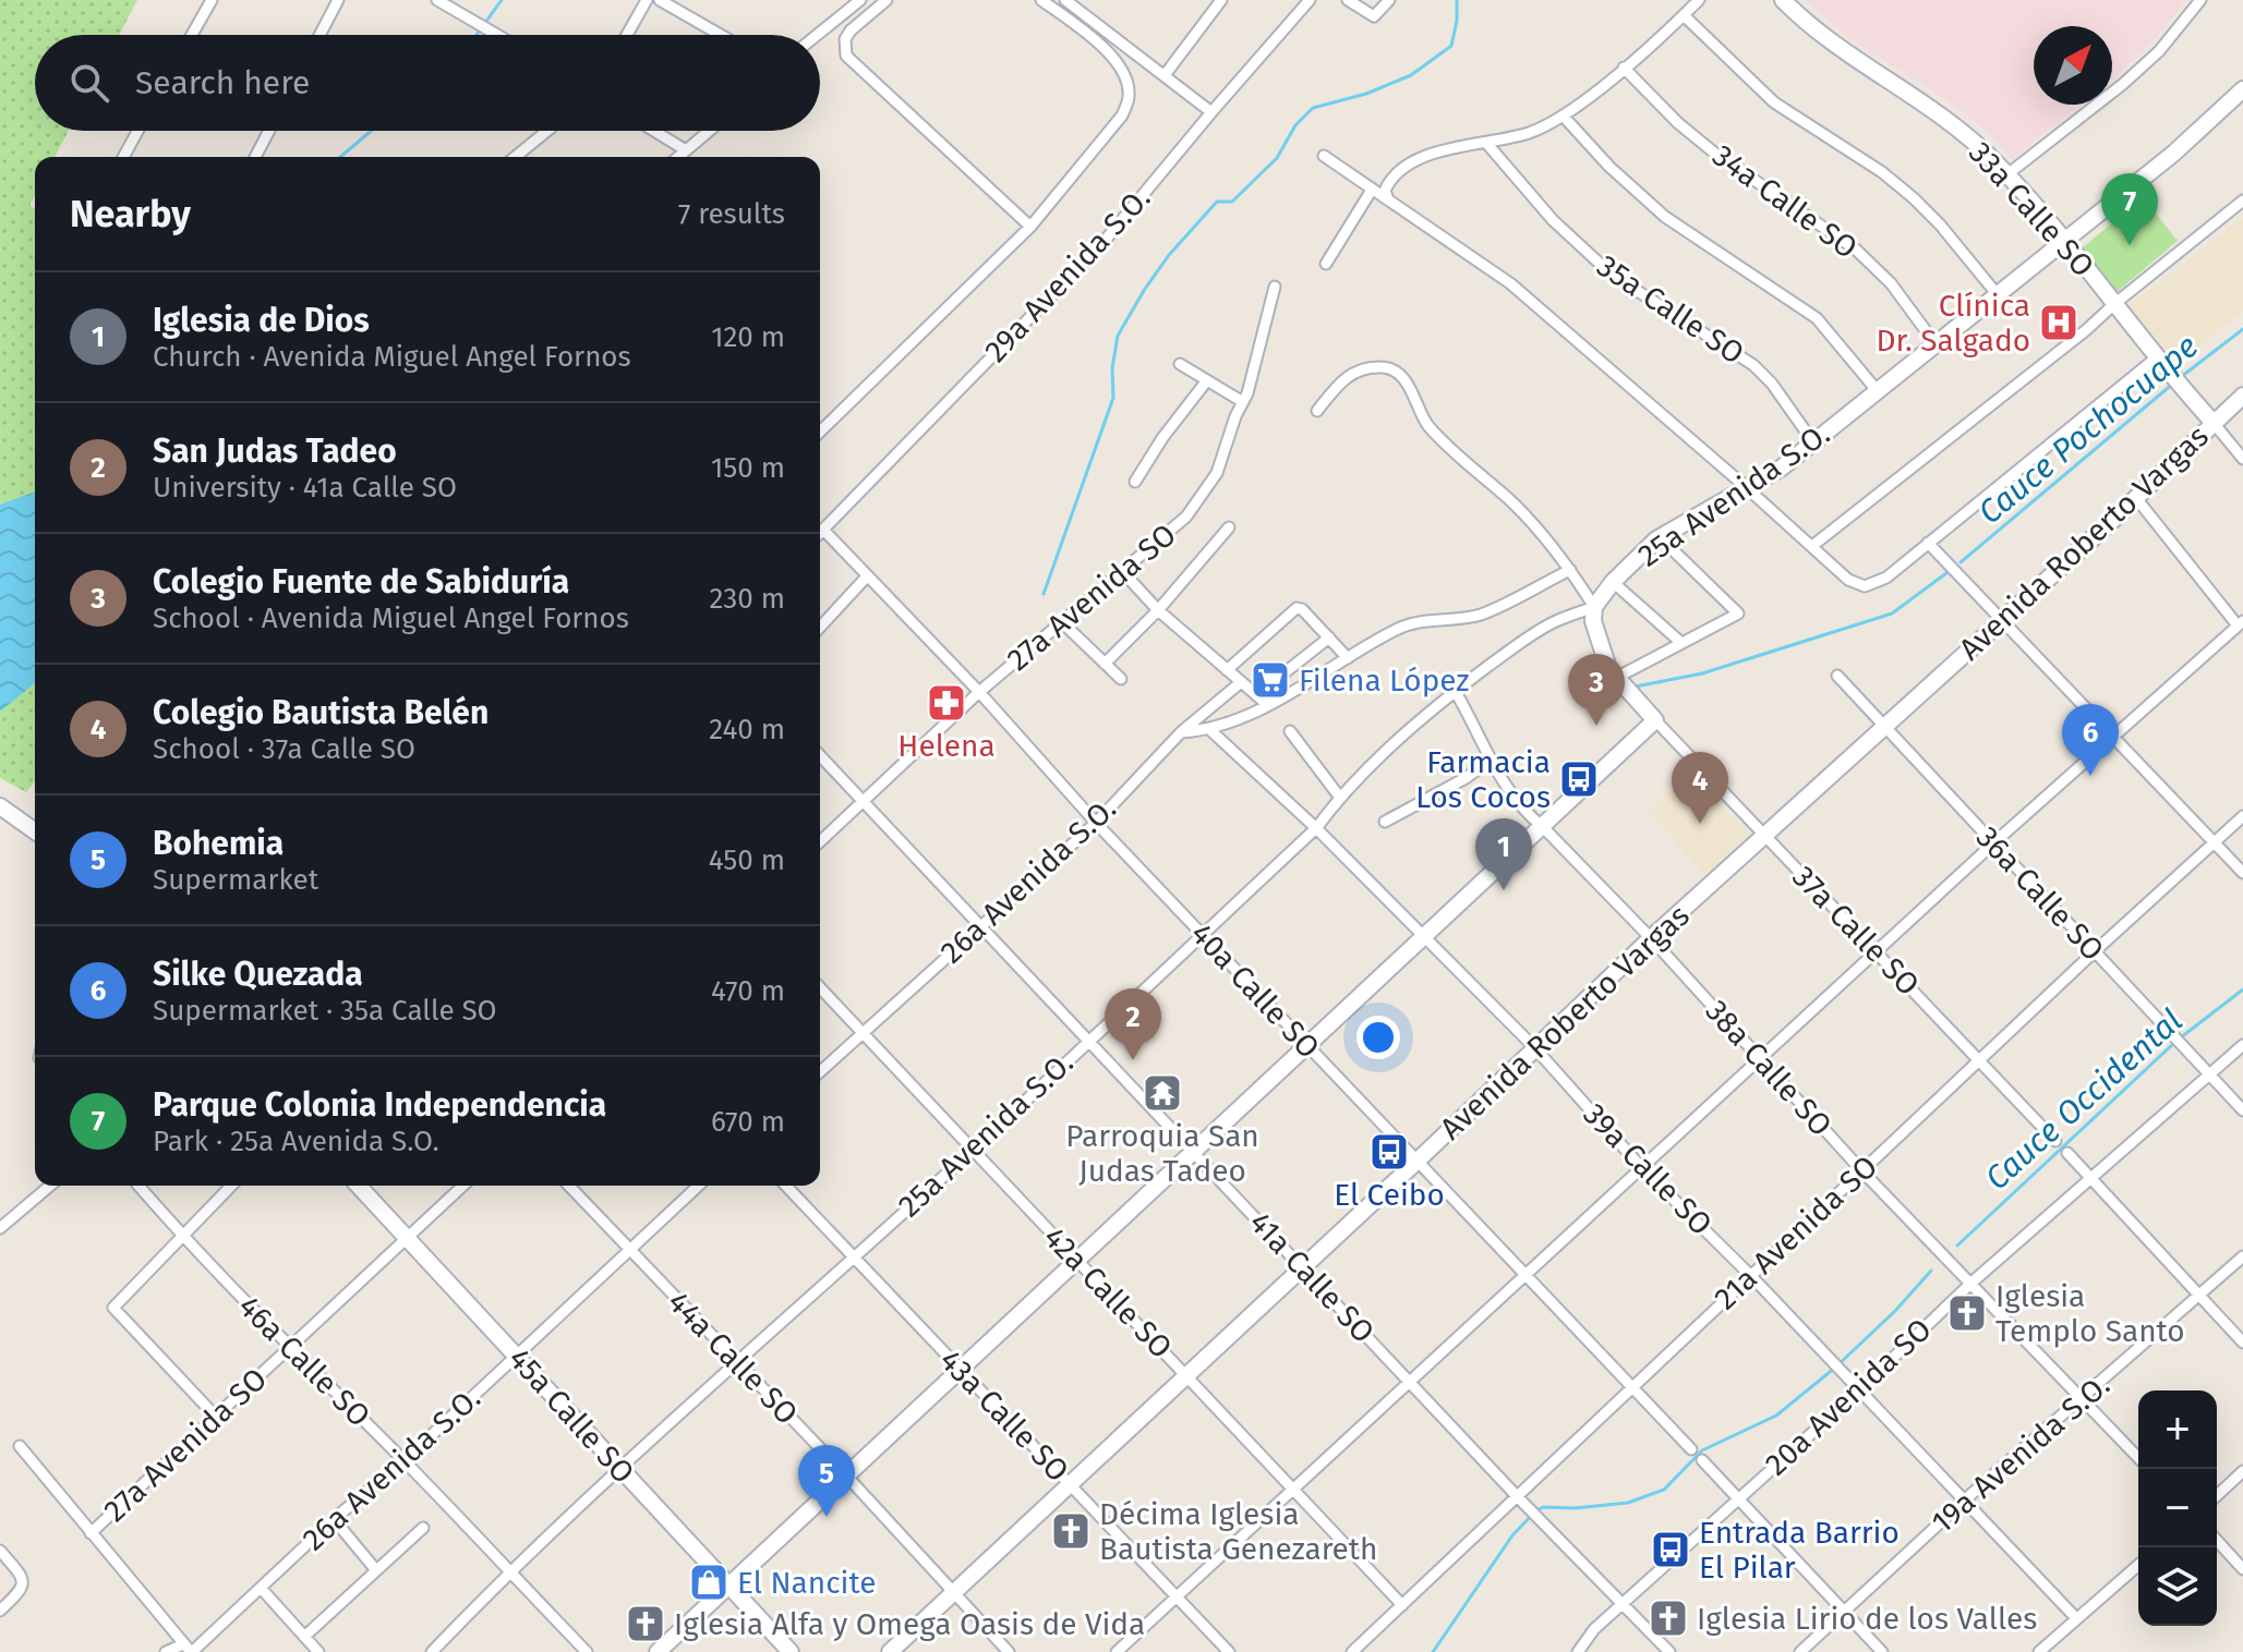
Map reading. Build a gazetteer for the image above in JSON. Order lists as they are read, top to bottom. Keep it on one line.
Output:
{"streets":{"street":["34a Calle SO","33a Calle SO","29a Avenida S.O.","35a Calle SO","25a Avenida S.O.","Avenida Roberto Vargas","27a Avenida SO","26a Avenida S.O.","36a Calle SO","37a Calle SO","40a Calle SO","38a Calle SO","39a Calle SO","21a Avenida SO","41a Calle SO","42a Calle SO","44a Calle SO","46a Calle SO","20a Avenida SO","45a Calle SO","43a Calle SO","19a Avenida S.O."]},"crossings":[["34a Calle SO","25a Avenida S.O."],["33a Calle SO","25a Avenida S.O."],["33a Calle SO","Avenida Roberto Vargas"],["29a Avenida S.O.","40a Calle SO"],["35a Calle SO","25a Avenida S.O."],["25a Avenida S.O.","40a Calle SO"],["25a Avenida S.O.","38a Calle SO"],["25a Avenida S.O.","39a Calle SO"],["25a Avenida S.O.","41a Calle SO"],["25a Avenida S.O.","42a Calle SO"],["25a Avenida S.O.","44a Calle SO"],["25a Avenida S.O.","46a Calle SO"],["25a Avenida S.O.","45a Calle SO"],["25a Avenida S.O.","43a Calle SO"],["Avenida Roberto Vargas","36a Calle SO"],["Avenida Roberto Vargas","37a Calle SO"],["Avenida Roberto Vargas","40a Calle SO"],["Avenida Roberto Vargas","38a Calle SO"],["Avenida Roberto Vargas","39a Calle SO"],["Avenida Roberto Vargas","41a Calle SO"],["Avenida Roberto Vargas","42a Calle SO"],["Avenida Roberto Vargas","44a Calle SO"],["Avenida Roberto Vargas","43a Calle SO"],["27a Avenida SO","40a Calle SO"],["27a Avenida SO","41a Calle SO"],["27a Avenida SO","46a Calle SO"],["27a Avenida SO","45a Calle SO"],["26a Avenida S.O.","40a Calle SO"],["26a Avenida S.O.","41a Calle SO"],["26a Avenida S.O.","42a Calle SO"],["26a Avenida S.O.","44a Calle SO"],["26a Avenida S.O.","46a Calle SO"],["26a Avenida S.O.","45a Calle SO"],["36a Calle SO","21a Avenida SO"],["36a Calle SO","20a Avenida SO"],["37a Calle SO","21a Avenida SO"],["40a Calle SO","21a Avenida SO"],["38a Calle SO","21a Avenida SO"],["38a Calle SO","20a Avenida SO"],["38a Calle SO","19a Avenida S.O."],["39a Calle SO","21a Avenida SO"],["39a Calle SO","20a Avenida SO"],["39a Calle SO","19a Avenida S.O."],["21a Avenida SO","41a Calle SO"],["21a Avenida SO","42a Calle SO"],["41a Calle SO","20a Avenida SO"]],"water":["Cauce Pochocuape","Cauce Occidental"],"places":{"hospital":["Clínica Dr. Salgado"],"supermarket":["Filena López"],"pharmacy":["Helena"],"bus stop":["Farmacia Los Cocos","El Ceibo","Entrada Barrio El Pilar"],"temple":["Parroquia San Judas Tadeo"],"church":["Iglesia Templo Santo","Décima Iglesia Bautista Genezareth","Iglesia Lirio de los Valles","Iglesia Alfa y Omega Oasis de Vida"],"shop":["El Nancite"]},"north":"top right","page":{"search":"Search here","heading":["Nearby","7 results"],"pins":["7","3","6","4","1","2","5"],"list":[{"mark":"1","name":"Iglesia de Dios","note":"Church · Avenida Miguel Angel Fornos","value":"120 m"},{"mark":"2","name":"San Judas Tadeo","note":"University · 41a Calle SO","value":"150 m"},{"mark":"3","name":"Colegio Fuente de Sabiduría","note":"School · Avenida Miguel Angel Fornos","value":"230 m"},{"mark":"4","name":"Colegio Bautista Belén","note":"School · 37a Calle SO","value":"240 m"},{"mark":"5","name":"Bohemia","note":"Supermarket","value":"450 m"},{"mark":"6","name":"Silke Quezada","note":"Supermarket · 35a Calle SO","value":"470 m"},{"mark":"7","name":"Parque Colonia Independencia","note":"Park · 25a Avenida S.O.","value":"670 m"}],"map_buttons":["+","−"]}}
